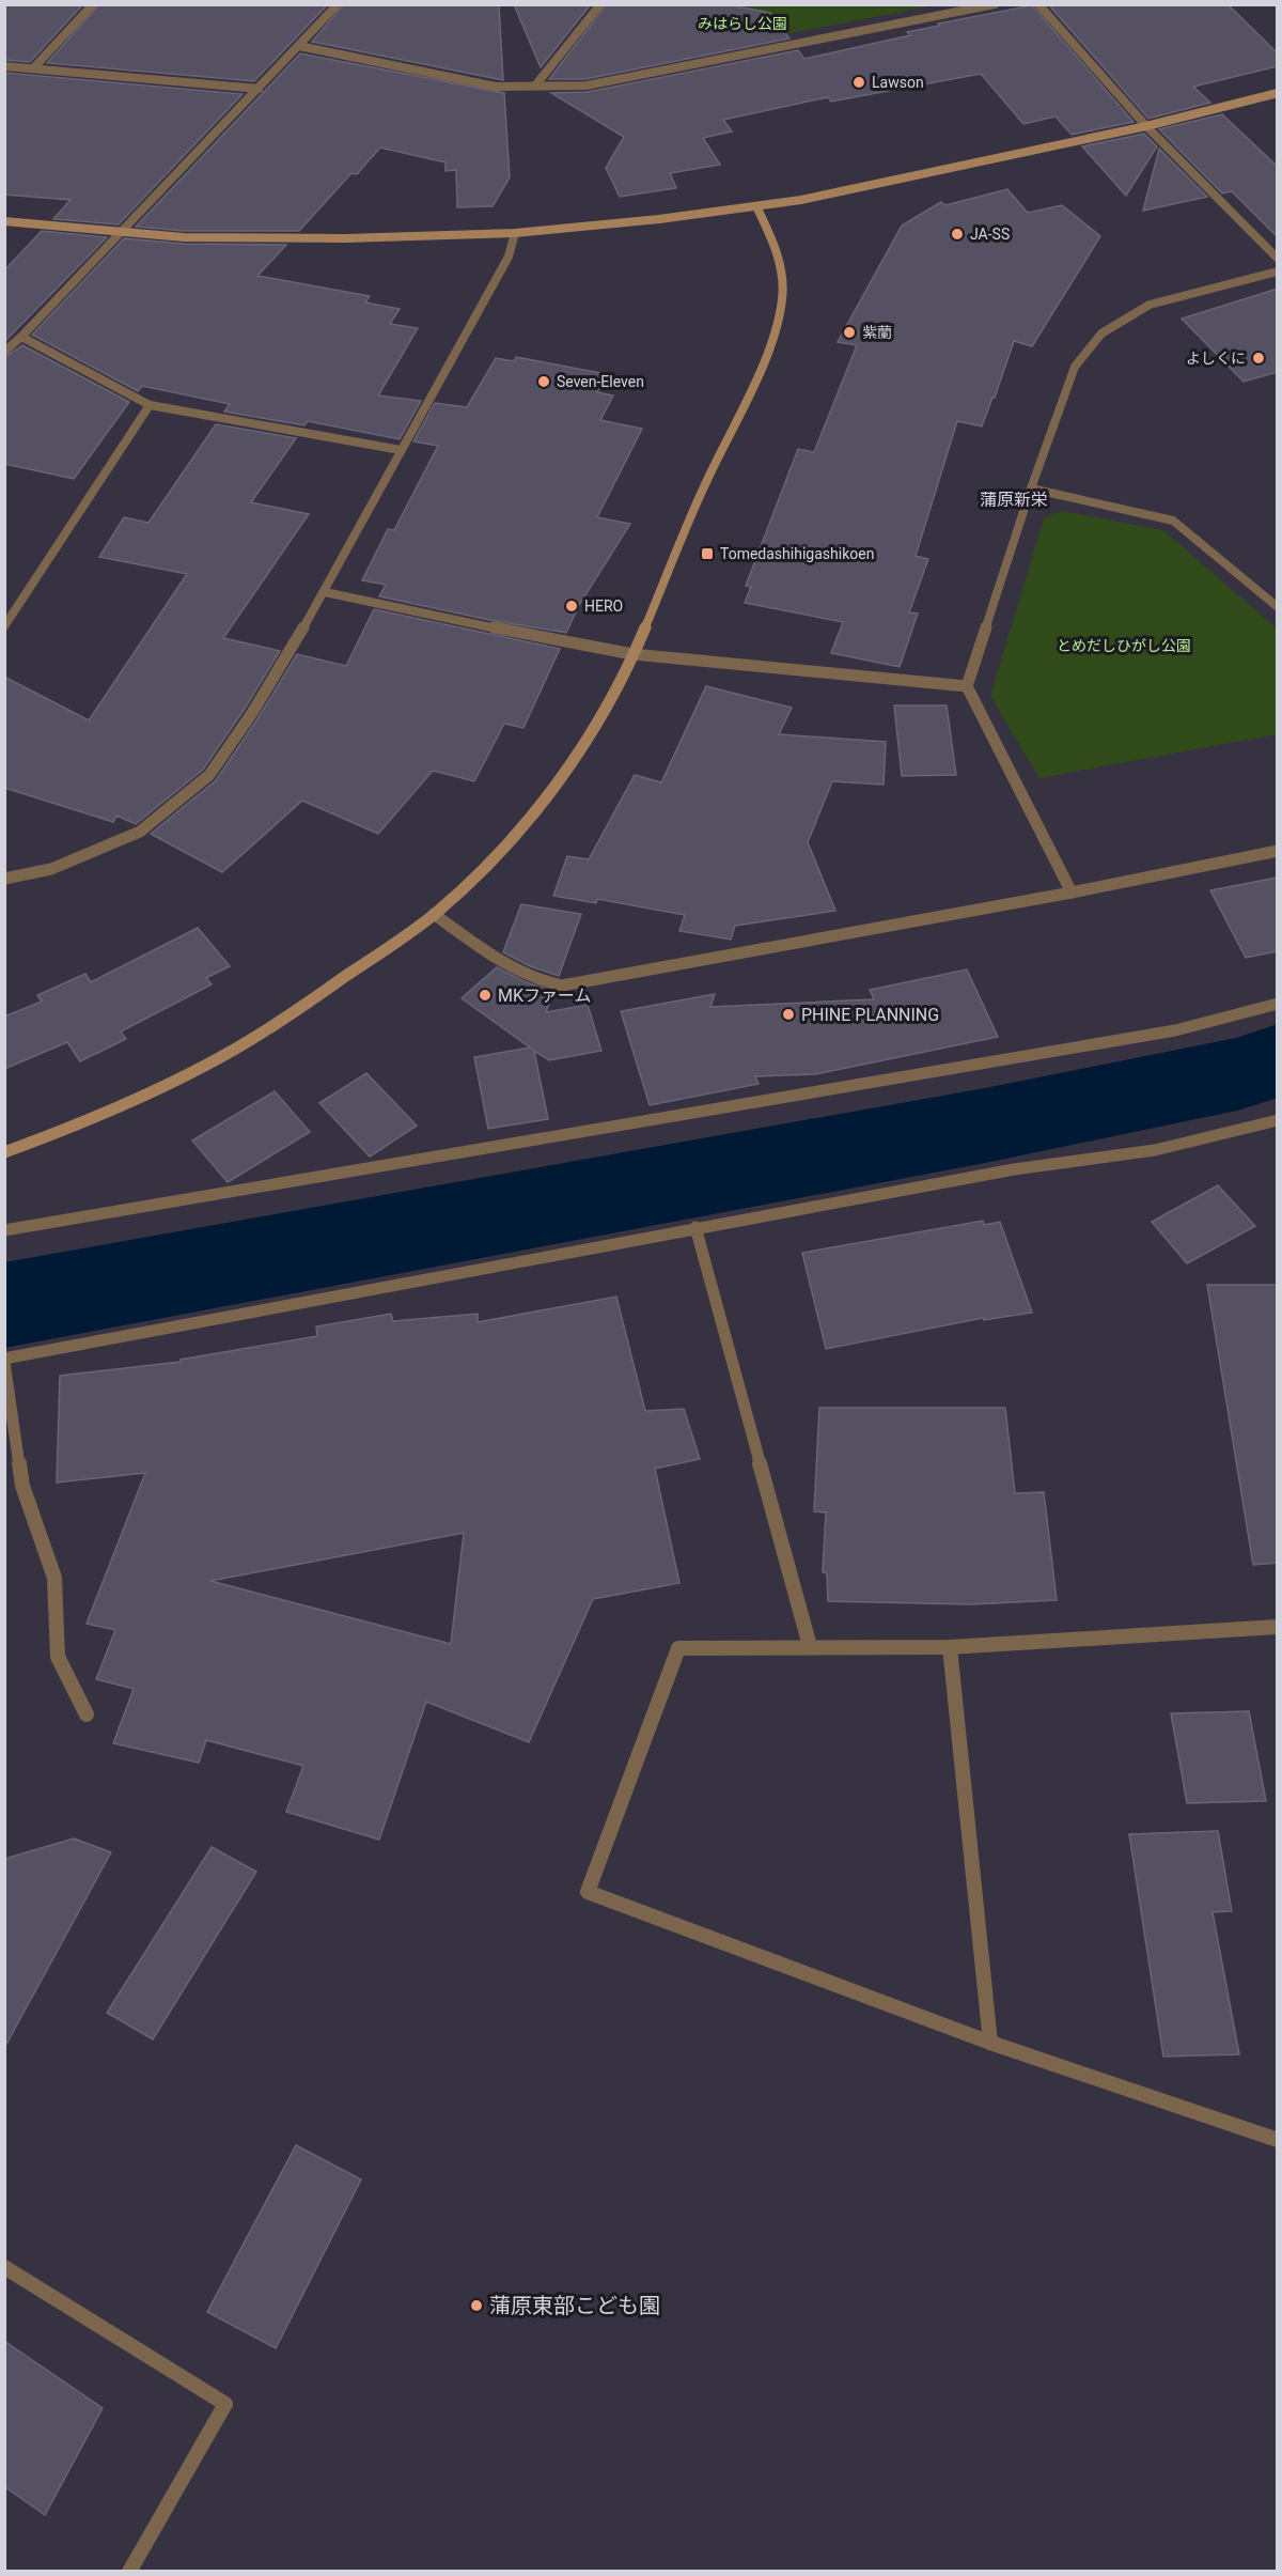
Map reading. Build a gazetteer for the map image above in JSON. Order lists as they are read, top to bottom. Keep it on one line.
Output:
{"districts":["蒲原新栄"],"parks":["みはらし公園","とめだしひがし公園"],"places":{"other":["Lawson","JA-SS","紫蘭","よしくに","Seven-Eleven","HERO","MKファーム","PHINE PLANNING","蒲原東部こども園"],"transit":["Tomedashihigashikoen"]}}
